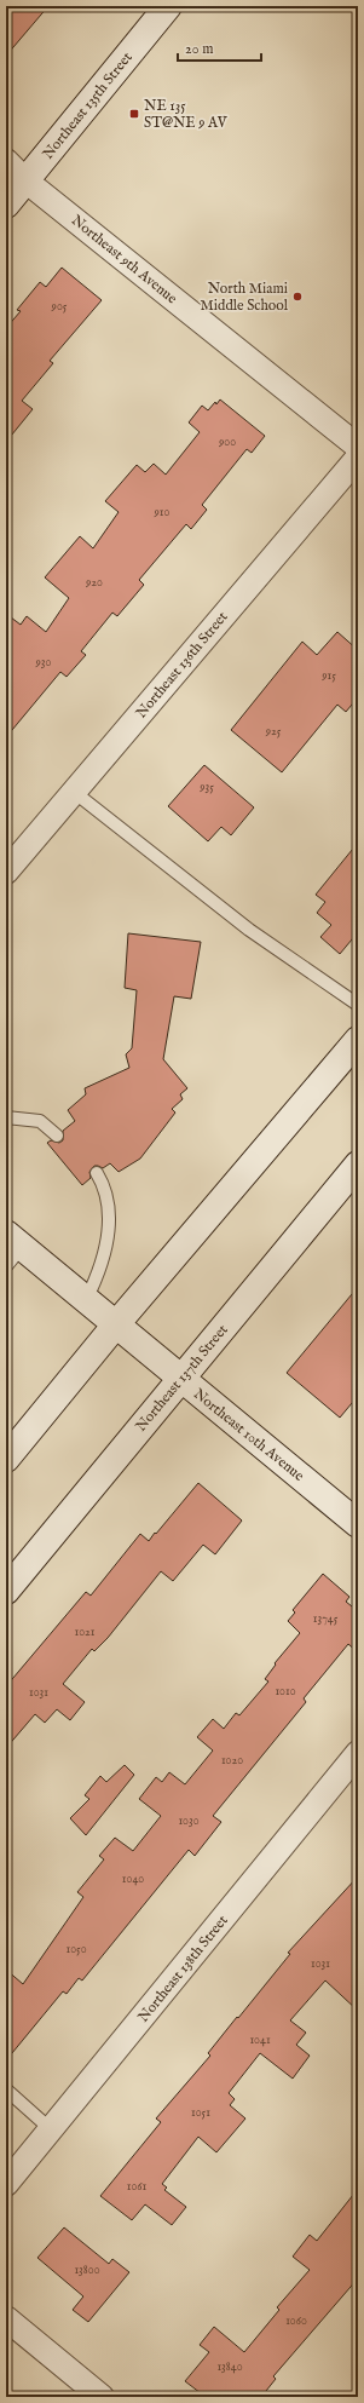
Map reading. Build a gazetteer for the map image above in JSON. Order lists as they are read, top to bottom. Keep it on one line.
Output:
{"streets":{"street":["Northeast 135th Street","Northeast 9th Avenue","Northeast 136th Street","Northeast 137th Street","Northeast 10th Avenue","Northeast 138th Street"]},"crossings":[["Northeast 135th Street","Northeast 9th Avenue"],["Northeast 137th Street","Northeast 10th Avenue"]],"places":{"transit":["NE 135 ST@NE 9 AV"],"other":["North Miami Middle School"]},"house_numbers":["905","900","910","920","930","915","925","935","13745","1021","1010","1031","1020","1030","1040","1050","1031","1041","1051","1061","13800","1060","13840"],"scale_bar":"20 m"}
